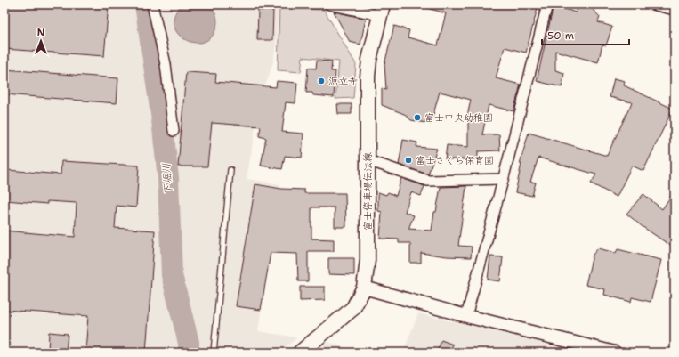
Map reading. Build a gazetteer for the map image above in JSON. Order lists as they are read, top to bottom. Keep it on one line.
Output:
{"streets":{"main road":["富士停車場伝法線"]},"water":["下堀川"],"places":["源立寺","富士中央幼稚園","富士さくら保育園"],"scale_bar":"50 m","north":"top"}
